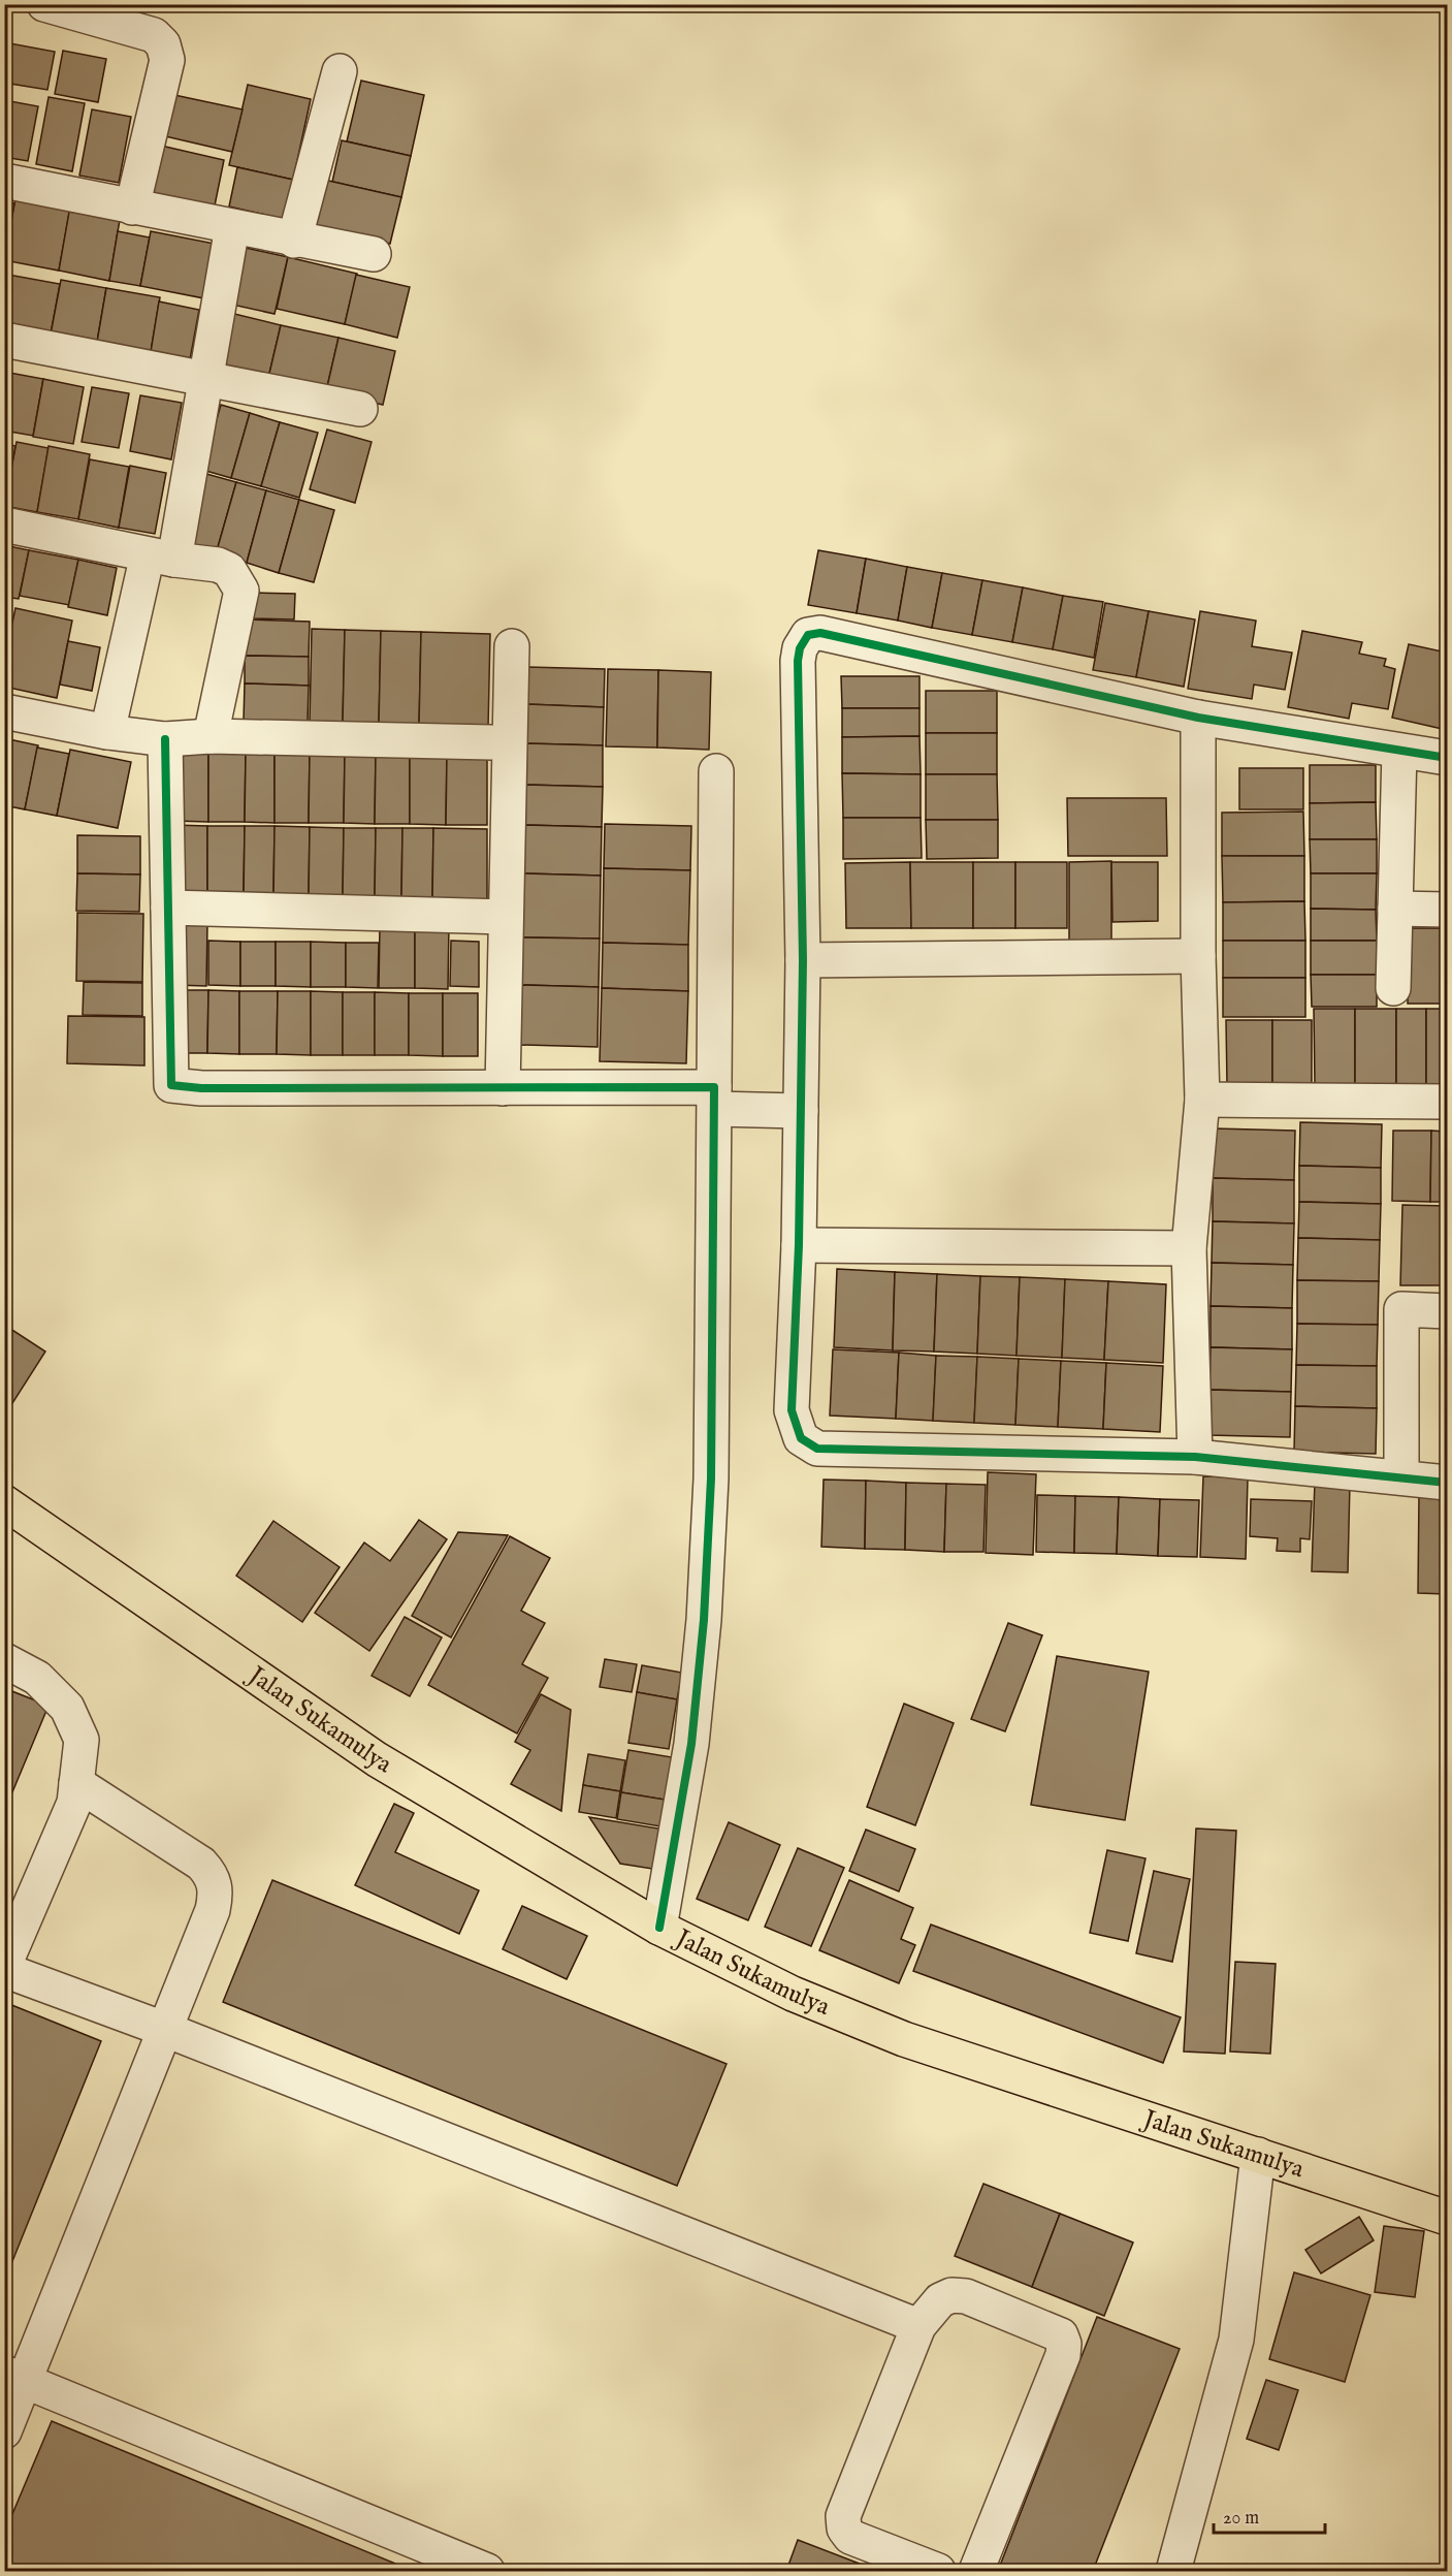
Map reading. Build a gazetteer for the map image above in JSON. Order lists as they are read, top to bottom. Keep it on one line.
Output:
{"streets":{"main road":["Jalan Sukamulya"]},"scale_bar":"20 m"}
